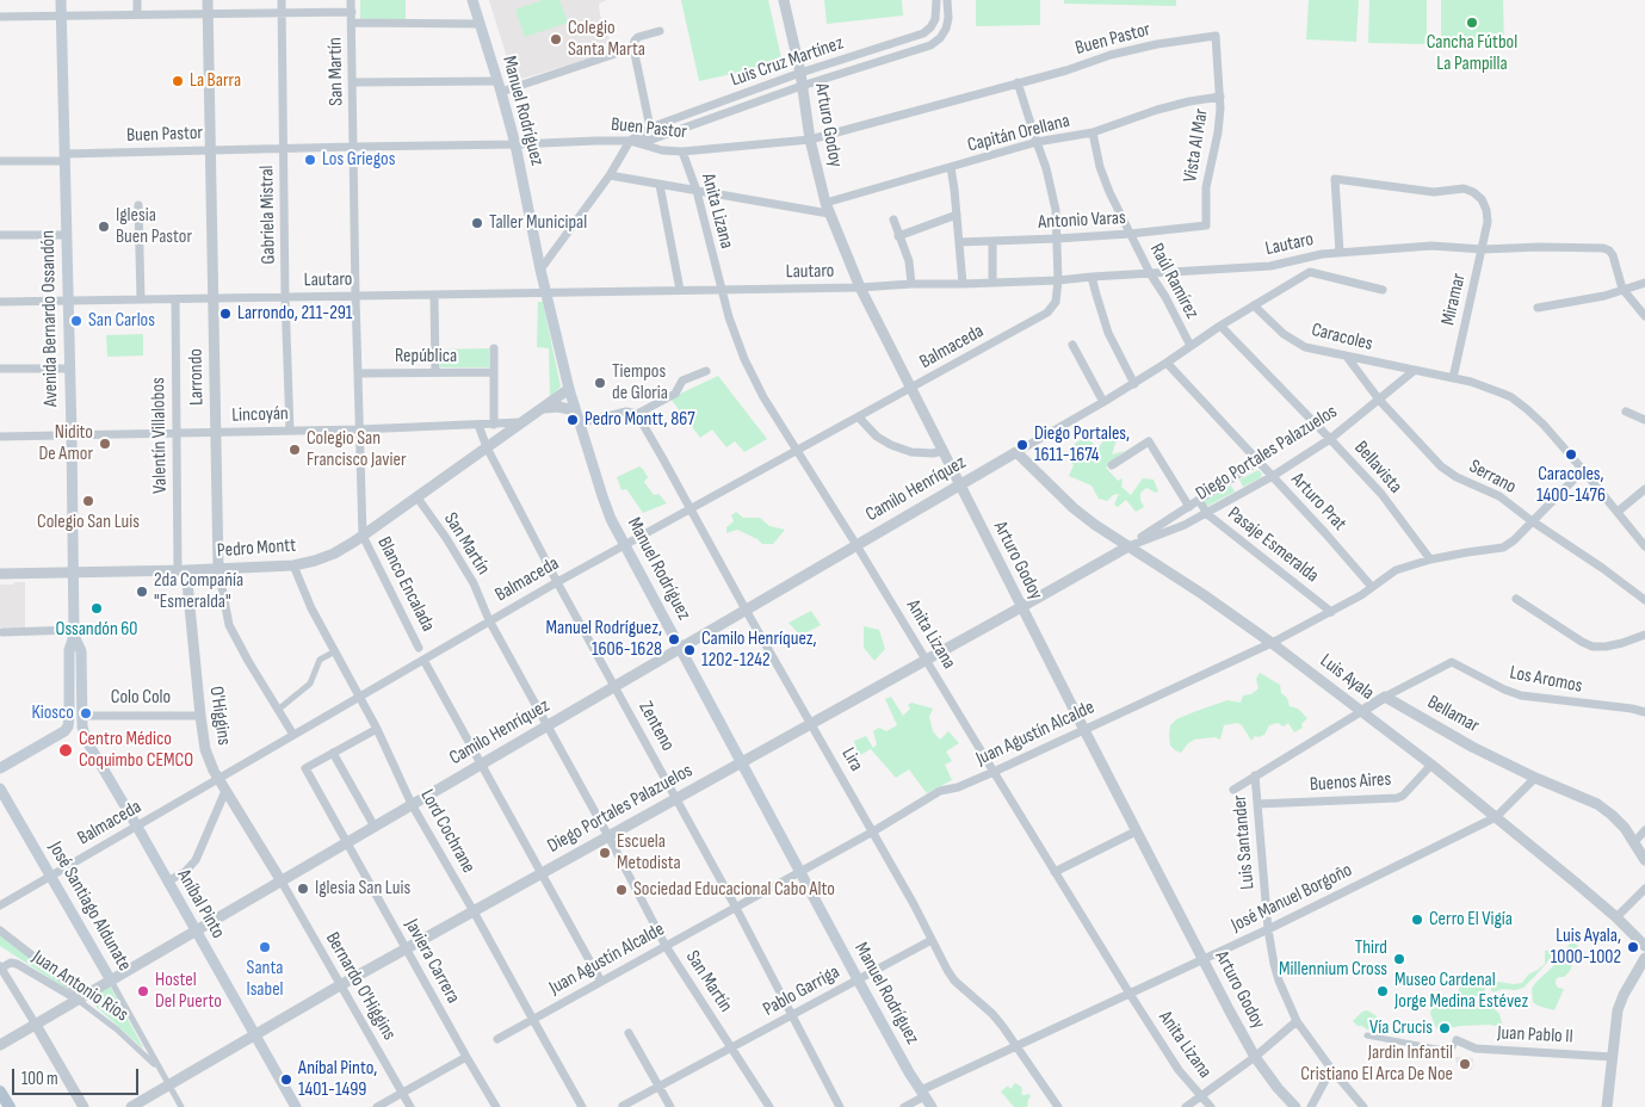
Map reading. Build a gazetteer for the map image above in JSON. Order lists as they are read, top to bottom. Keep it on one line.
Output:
{"streets":{"main road":["Manuel Rodríguez","Avenida Bernardo Ossandón","Aníbal Pinto","José Santiago Aldunate"],"street":["Buen Pastor","Luis Cruz Martínez","San Martín","Arturo Godoy","Capitán Orellana","Vista Al Mar","Anita Lizana","Gabriela Mistral","Antonio Varas","Lautaro","Raúl Ramírez","Miramar","Caracoles","Balmaceda","República","Larrondo","Lincoyán","Valentín Villalobos","Diego Portales Palazuelos","Bellavista","Serrano","Camilo Henríquez","Arturo Prat","Pasaje Esmeralda","Pedro Montt","Blanco Encalada","Luis Ayala","Los Aromos","Colo Colo","Bellamar","O'Higgins","Zenteno","Juan Agustín Alcalde","Lira","Buenos Aires","Lord Cochrane","Luis Santander","José Manuel Borgoño","Javiera Carrera","Juan Antonio Ríos","Bernardo O'Higgins","Pablo Garriga","Juan Pablo II"]},"crossings":[["Buen Pastor","Luis Cruz Martínez"],["Buen Pastor","San Martín"],["Buen Pastor","Manuel Rodríguez"],["Buen Pastor","Arturo Godoy"],["Buen Pastor","Vista Al Mar"],["Buen Pastor","Anita Lizana"],["Buen Pastor","Gabriela Mistral"],["Buen Pastor","Avenida Bernardo Ossandón"],["Buen Pastor","Larrondo"],["Luis Cruz Martínez","Manuel Rodríguez"],["Luis Cruz Martínez","Arturo Godoy"],["Luis Cruz Martínez","Capitán Orellana"],["San Martín","Lautaro"],["San Martín","Balmaceda"],["San Martín","República"],["San Martín","Lincoyán"],["San Martín","Diego Portales Palazuelos"],["San Martín","Camilo Henríquez"],["San Martín","Pedro Montt"],["San Martín","Blanco Encalada"],["San Martín","Juan Agustín Alcalde"],["San Martín","Pablo Garriga"],["Manuel Rodríguez","Lautaro"],["Manuel Rodríguez","Balmaceda"],["Manuel Rodríguez","Diego Portales Palazuelos"],["Manuel Rodríguez","Camilo Henríquez"],["Manuel Rodríguez","Pedro Montt"],["Manuel Rodríguez","Juan Agustín Alcalde"],["Manuel Rodríguez","José Manuel Borgoño"],["Manuel Rodríguez","Pablo Garriga"],["Arturo Godoy","Capitán Orellana"],["Arturo Godoy","Lautaro"],["Arturo Godoy","Balmaceda"],["Arturo Godoy","Diego Portales Palazuelos"],["Arturo Godoy","Camilo Henríquez"],["Arturo Godoy","Juan Agustín Alcalde"],["Arturo Godoy","José Manuel Borgoño"],["Capitán Orellana","Vista Al Mar"],["Capitán Orellana","Anita Lizana"],["Capitán Orellana","Raúl Ramírez"],["Vista Al Mar","Antonio Varas"],["Anita Lizana","Lautaro"],["Anita Lizana","Balmaceda"],["Anita Lizana","Diego Portales Palazuelos"],["Anita Lizana","Camilo Henríquez"],["Anita Lizana","Juan Agustín Alcalde"],["Anita Lizana","José Manuel Borgoño"],["Gabriela Mistral","Lautaro"],["Gabriela Mistral","Lincoyán"],["Antonio Varas","Raúl Ramírez"],["Lautaro","Raúl Ramírez"],["Lautaro","Miramar"],["Lautaro","Avenida Bernardo Ossandón"],["Lautaro","Balmaceda"],["Lautaro","Larrondo"],["Lautaro","Valentín Villalobos"],["Miramar","Caracoles"],["Avenida Bernardo Ossandón","Lincoyán"],["Avenida Bernardo Ossandón","Pedro Montt"],["Avenida Bernardo Ossandón","Colo Colo"],["Avenida Bernardo Ossandón","Aníbal Pinto"],["Caracoles","Diego Portales Palazuelos"],["Caracoles","Serrano"],["Caracoles","Juan Agustín Alcalde"],["Balmaceda","Larrondo"],["Balmaceda","Blanco Encalada"],["Balmaceda","O'Higgins"],["Balmaceda","Zenteno"],["Balmaceda","Lira"],["Balmaceda","Lord Cochrane"],["Balmaceda","Aníbal Pinto"],["Balmaceda","José Santiago Aldunate"],["Larrondo","Lincoyán"],["Larrondo","Pedro Montt"],["Lincoyán","Valentín Villalobos"],["Lincoyán","Pedro Montt"],["Lincoyán","Zenteno"],["Valentín Villalobos","Pedro Montt"],["Valentín Villalobos","O'Higgins"],["Diego Portales Palazuelos","Bellavista"],["Diego Portales Palazuelos","Serrano"],["Diego Portales Palazuelos","Arturo Prat"],["Diego Portales Palazuelos","Pasaje Esmeralda"],["Diego Portales Palazuelos","Blanco Encalada"],["Diego Portales Palazuelos","Luis Ayala"],["Diego Portales Palazuelos","Zenteno"],["Diego Portales Palazuelos","Lira"],["Diego Portales Palazuelos","Lord Cochrane"],["Diego Portales Palazuelos","Aníbal Pinto"],["Diego Portales Palazuelos","José Santiago Aldunate"],["Diego Portales Palazuelos","Javiera Carrera"],["Diego Portales Palazuelos","Bernardo O'Higgins"],["Bellavista","Juan Agustín Alcalde"],["Serrano","Juan Agustín Alcalde"],["Camilo Henríquez","Blanco Encalada"],["Camilo Henríquez","Luis Ayala"],["Camilo Henríquez","O'Higgins"],["Camilo Henríquez","Zenteno"],["Camilo Henríquez","Lira"],["Camilo Henríquez","Lord Cochrane"],["Camilo Henríquez","Aníbal Pinto"],["Camilo Henríquez","José Santiago Aldunate"],["Camilo Henríquez","Javiera Carrera"],["Camilo Henríquez","Juan Antonio Ríos"],["Camilo Henríquez","Bernardo O'Higgins"],["Arturo Prat","Juan Agustín Alcalde"],["Pasaje Esmeralda","Juan Agustín Alcalde"],["Pedro Montt","Blanco Encalada"],["Pedro Montt","O'Higgins"],["Pedro Montt","Zenteno"],["Pedro Montt","Lord Cochrane"],["Blanco Encalada","Juan Agustín Alcalde"],["Luis Ayala","Juan Agustín Alcalde"],["Luis Ayala","Buenos Aires"],["Luis Ayala","José Manuel Borgoño"],["Los Aromos","Bellamar"],["Colo Colo","O'Higgins"],["Colo Colo","Aníbal Pinto"],["Bellamar","José Manuel Borgoño"],["O'Higgins","Bernardo O'Higgins"],["Zenteno","Juan Agustín Alcalde"],["Zenteno","Pablo Garriga"],["Juan Agustín Alcalde","Lira"],["Juan Agustín Alcalde","Lord Cochrane"],["Lira","José Manuel Borgoño"],["Lira","Pablo Garriga"],["Buenos Aires","Luis Santander"],["Luis Santander","José Manuel Borgoño"],["José Santiago Aldunate","Juan Antonio Ríos"]],"places":["Cancha Fútbol La Pampilla","Colegio Santa Marta","La Barra","Los Griegos","Taller Municipal","Iglesia Buen Pastor","Larrondo, 211-291","San Carlos","Tiempos de Gloria","Pedro Montt, 867","Nidito De Amor","Diego Portales, 1611-1674","Colegio San Francisco Javier","Caracoles, 1400-1476","Colegio San Luis","2da Compañía \"Esmeralda\"","Ossandón 60","Manuel Rodríguez, 1606-1628","Camilo Henríquez, 1202-1242","Kiosco","Centro Médico Coquimbo CEMCO","Escuela Metodista","Iglesia San Luis","Sociedad Educacional Cabo Alto","Cerro El Vigía","Santa Isabel","Luis Ayala, 1000-1002","Third Millennium Cross","Hostel Del Puerto","Museo Cardenal Jorge Medina Estévez","Vía Crucis","Jardin Infantil Cristiano El Arca De Noe","Aníbal Pinto, 1401-1499"],"scale_bar":"100 m"}
